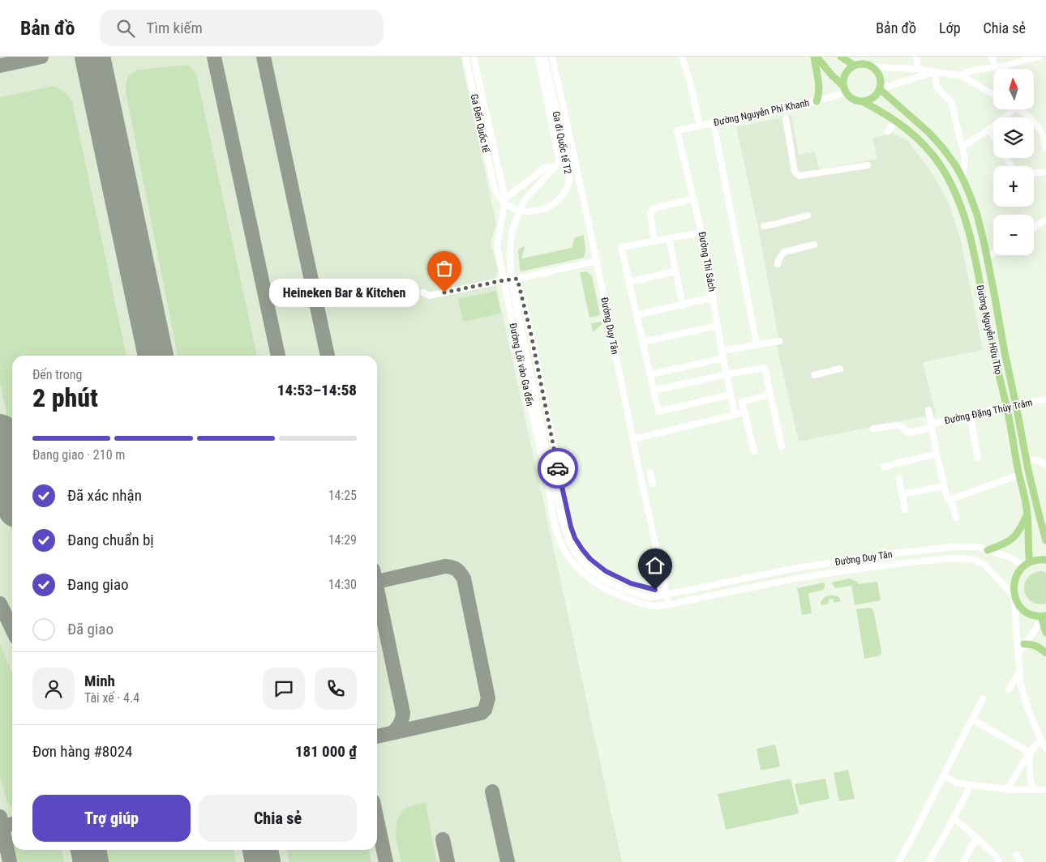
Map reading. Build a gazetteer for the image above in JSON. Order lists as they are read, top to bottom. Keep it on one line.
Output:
{"streets":{"main road":["Đường Nguyễn Hữu Thọ"],"street":["Đường Nguyễn Phi Khanh","Ga Đến Quốc tế","Ga đi Quốc tế T2","Đường Thi Sách","Đường Duy Tân","Đường Lối vào Ga đến","Đường Đặng Thùy Trâm"]},"crossings":[["Đường Nguyễn Phi Khanh","Đường Thi Sách"],["Đường Nguyễn Phi Khanh","Đường Nguyễn Hữu Thọ"],["Ga Đến Quốc tế","Ga đi Quốc tế T2"],["Đường Duy Tân","Đường Nguyễn Hữu Thọ"],["Đường Duy Tân","Đường Lối vào Ga đến"],["Đường Nguyễn Hữu Thọ","Đường Đặng Thùy Trâm"]],"places":["Heineken Bar & Kitchen"],"north":"top","page":{"header":"Bản đồ","search":"Tìm kiếm","nav":["Bản đồ","Lớp","Chia sẻ"],"map_buttons":["+","−"],"bubble":"Heineken Bar & Kitchen","heading":["2 phút","Đến trong","14:53–14:58"],"panel":["Minh","Tài xế · 4.4","Đơn hàng #8024","181 000 ₫"],"bar":"Đang giao · 210 m","list":[["Đã xác nhận","14:25"],["Đang chuẩn bị","14:29"],["Đang giao","14:30"],"Đã giao"],"buttons":["Trợ giúp","Chia sẻ"]}}
